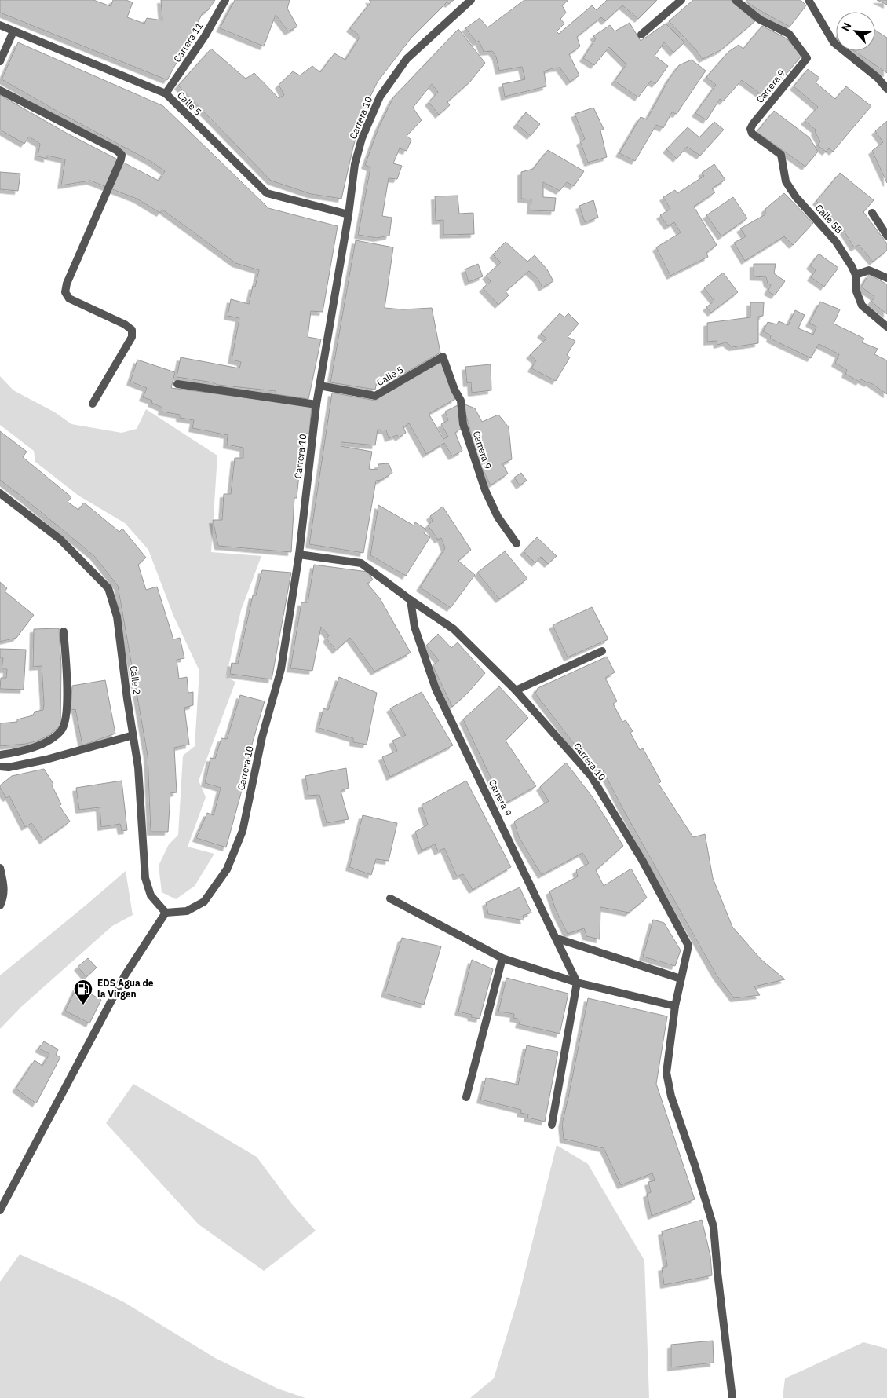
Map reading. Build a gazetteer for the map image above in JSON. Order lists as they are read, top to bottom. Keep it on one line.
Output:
{"streets":{"street":["Carrera 11","Carrera 9","Calle 5","Carrera 10","Calle 5B","Calle 2"]},"crossings":[["Carrera 11","Calle 5"],["Carrera 9","Calle 5"],["Carrera 9","Carrera 10"],["Carrera 9","Calle 5B"],["Calle 5","Carrera 10"],["Carrera 10","Calle 2"]],"places":{"fuel station":["EDS Agua de la Virgen"]},"north":"top left"}
